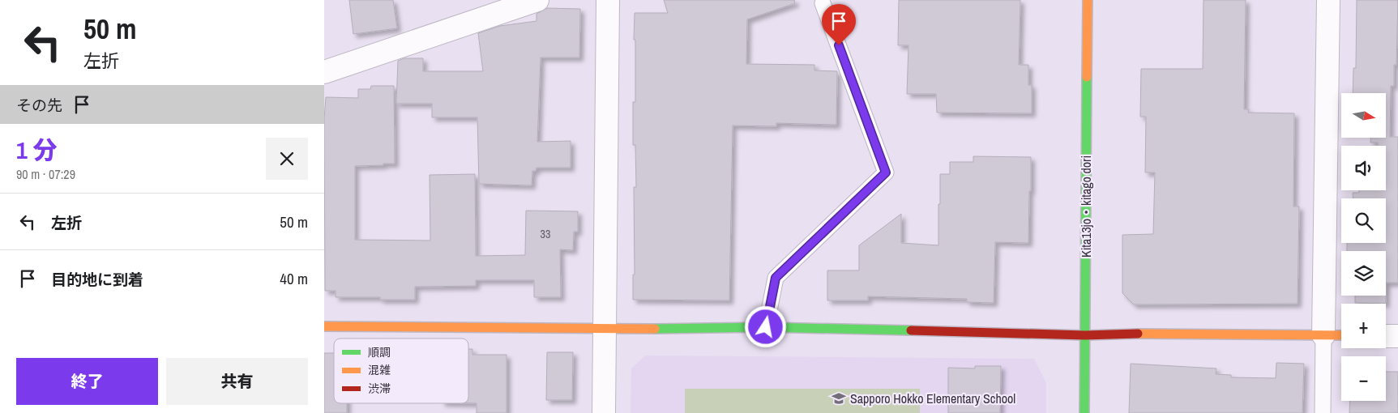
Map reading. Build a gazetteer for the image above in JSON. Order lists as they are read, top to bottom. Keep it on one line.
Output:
{"streets":{"street":["Kita13jo・kitago dori"]},"places":{"school or university":["Sapporo Hokko Elementary School"]},"house_numbers":["33"],"legend":["順調","混雑","渋滞"],"north":"right","page":{"turn":["50 m","左折"],"then":"その先","map_buttons":["+","−"],"heading":["1 分","90 m · 07:29"],"list":[{"name":"左折","value":"50 m"},{"name":"目的地に到着","value":"40 m"}],"buttons":["終了","共有"]}}
